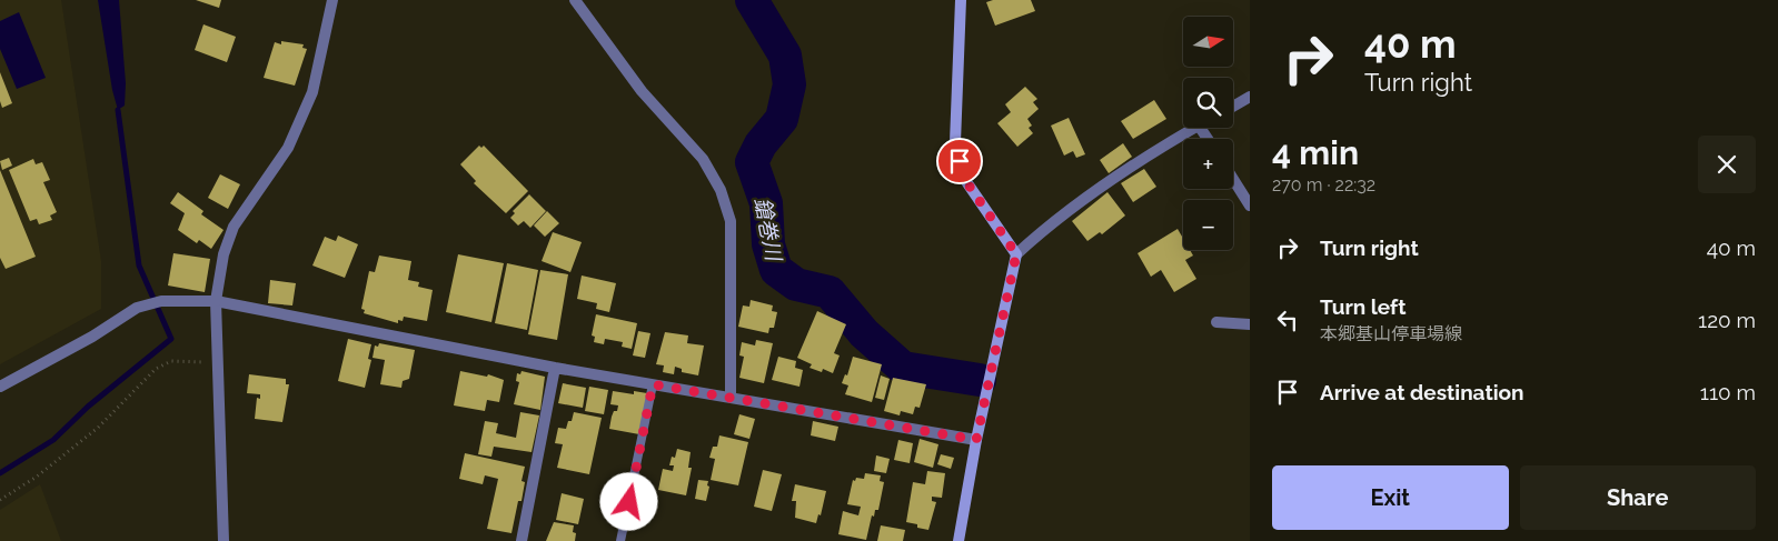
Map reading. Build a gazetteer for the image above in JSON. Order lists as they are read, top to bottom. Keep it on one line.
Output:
{"water":["鎗巻川"],"north":"right","page":{"turn":["40 m","Turn right"],"map_buttons":["+","−"],"heading":["4 min","270 m · 22:32"],"list":[{"name":"Turn right","value":"40 m"},{"name":"Turn left","note":"本郷基山停車場線","value":"120 m"},{"name":"Arrive at destination","value":"110 m"}],"buttons":["Exit","Share"]}}
